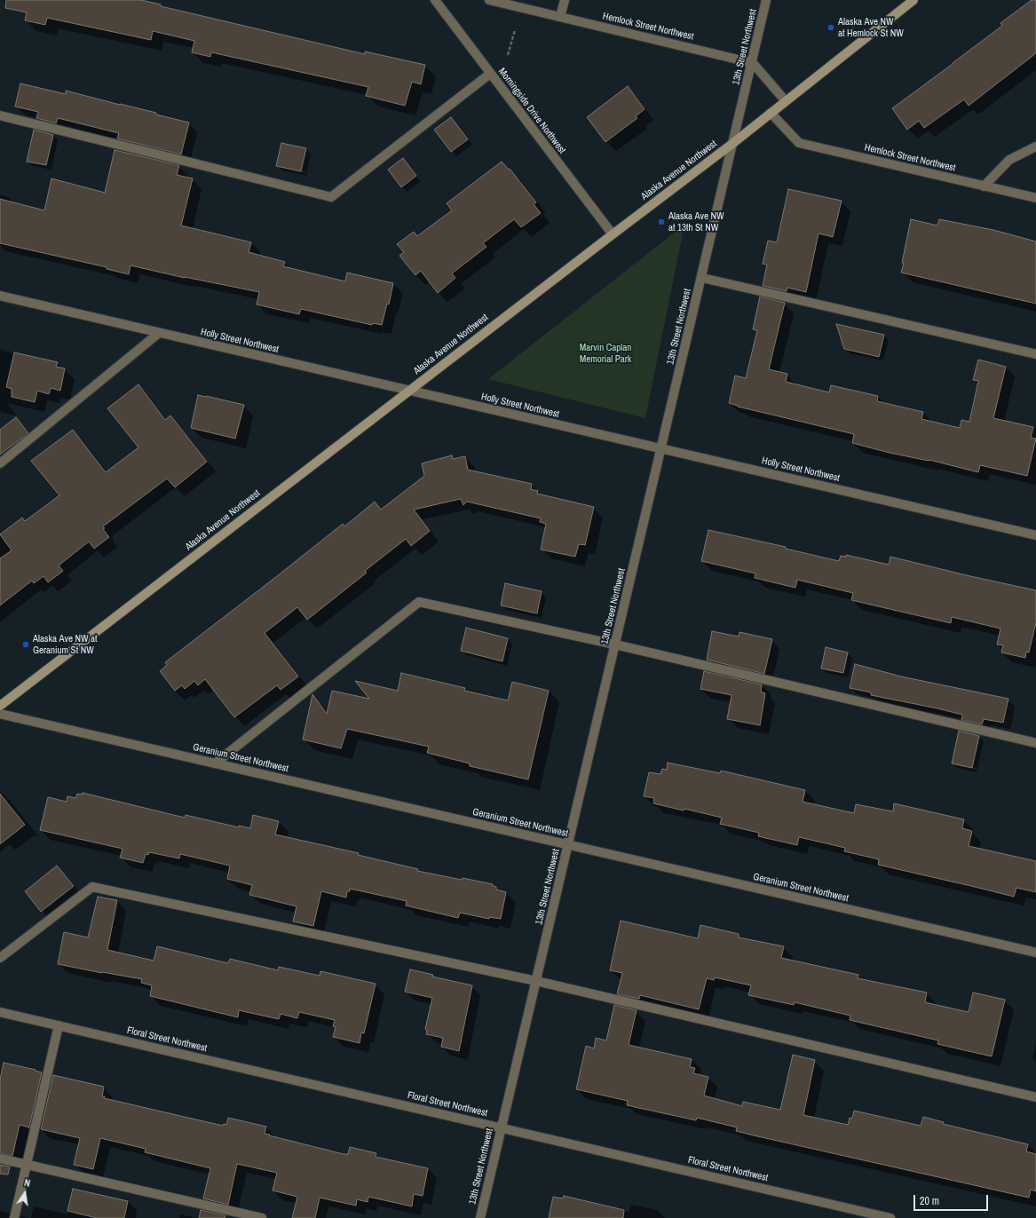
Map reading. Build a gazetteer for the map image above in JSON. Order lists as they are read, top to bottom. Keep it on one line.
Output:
{"streets":{"main road":["Alaska Avenue Northwest"],"street":["Hemlock Street Northwest","13th Street Northwest","Morningside Drive Northwest","Holly Street Northwest","Geranium Street Northwest","Floral Street Northwest"]},"crossings":[["Hemlock Street Northwest","13th Street Northwest"],["Hemlock Street Northwest","Alaska Avenue Northwest"],["13th Street Northwest","Alaska Avenue Northwest"],["13th Street Northwest","Holly Street Northwest"],["13th Street Northwest","Geranium Street Northwest"],["13th Street Northwest","Floral Street Northwest"],["Morningside Drive Northwest","Alaska Avenue Northwest"],["Alaska Avenue Northwest","Holly Street Northwest"]],"parks":["Marvin Caplan Memorial Park"],"places":["Alaska Ave NW at Hemlock St NW","Alaska Ave NW at 13th St NW","Alaska Ave NW at Geranium St NW"],"scale_bar":"20 m","north":"top"}
